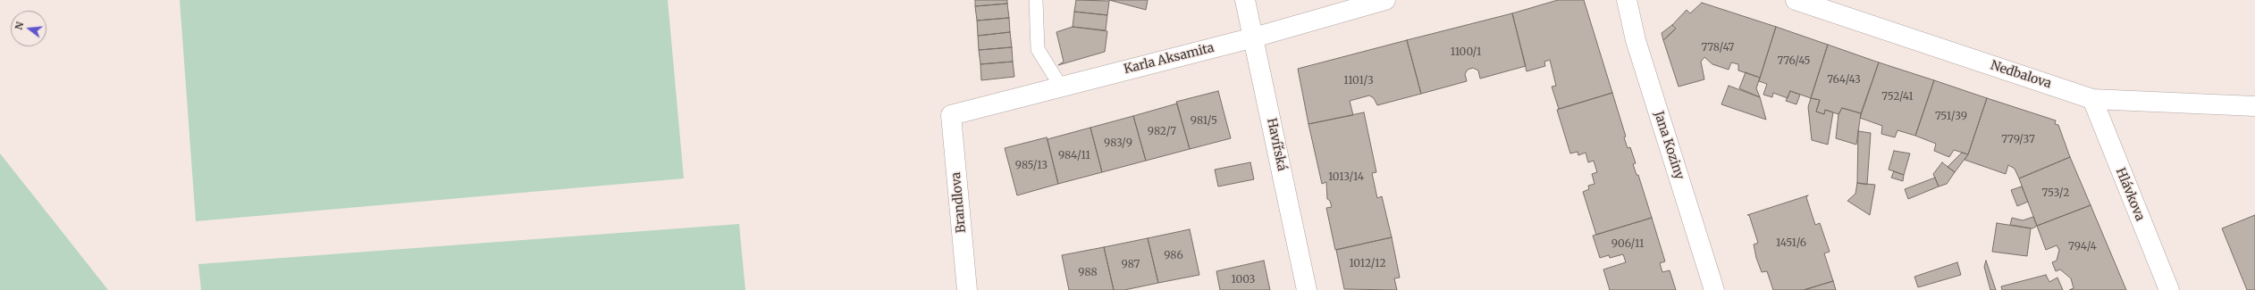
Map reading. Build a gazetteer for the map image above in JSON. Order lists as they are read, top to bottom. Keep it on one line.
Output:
{"streets":{"street":["Karla Aksamita","Nedbalova","Havířská","Jana Koziny","Hlávkova","Brandlova"]},"crossings":[["Karla Aksamita","Havířská"],["Karla Aksamita","Brandlova"],["Nedbalova","Hlávkova"]],"house_numbers":["778/47","1100/1","776/45","764/43","1101/3","752/41","751/39","981/5","982/7","779/37","983/9","984/11","985/13","1013/14","753/2","1451/6","906/11","794/4","986","1012/12","987","988","1003"],"north":"left"}
